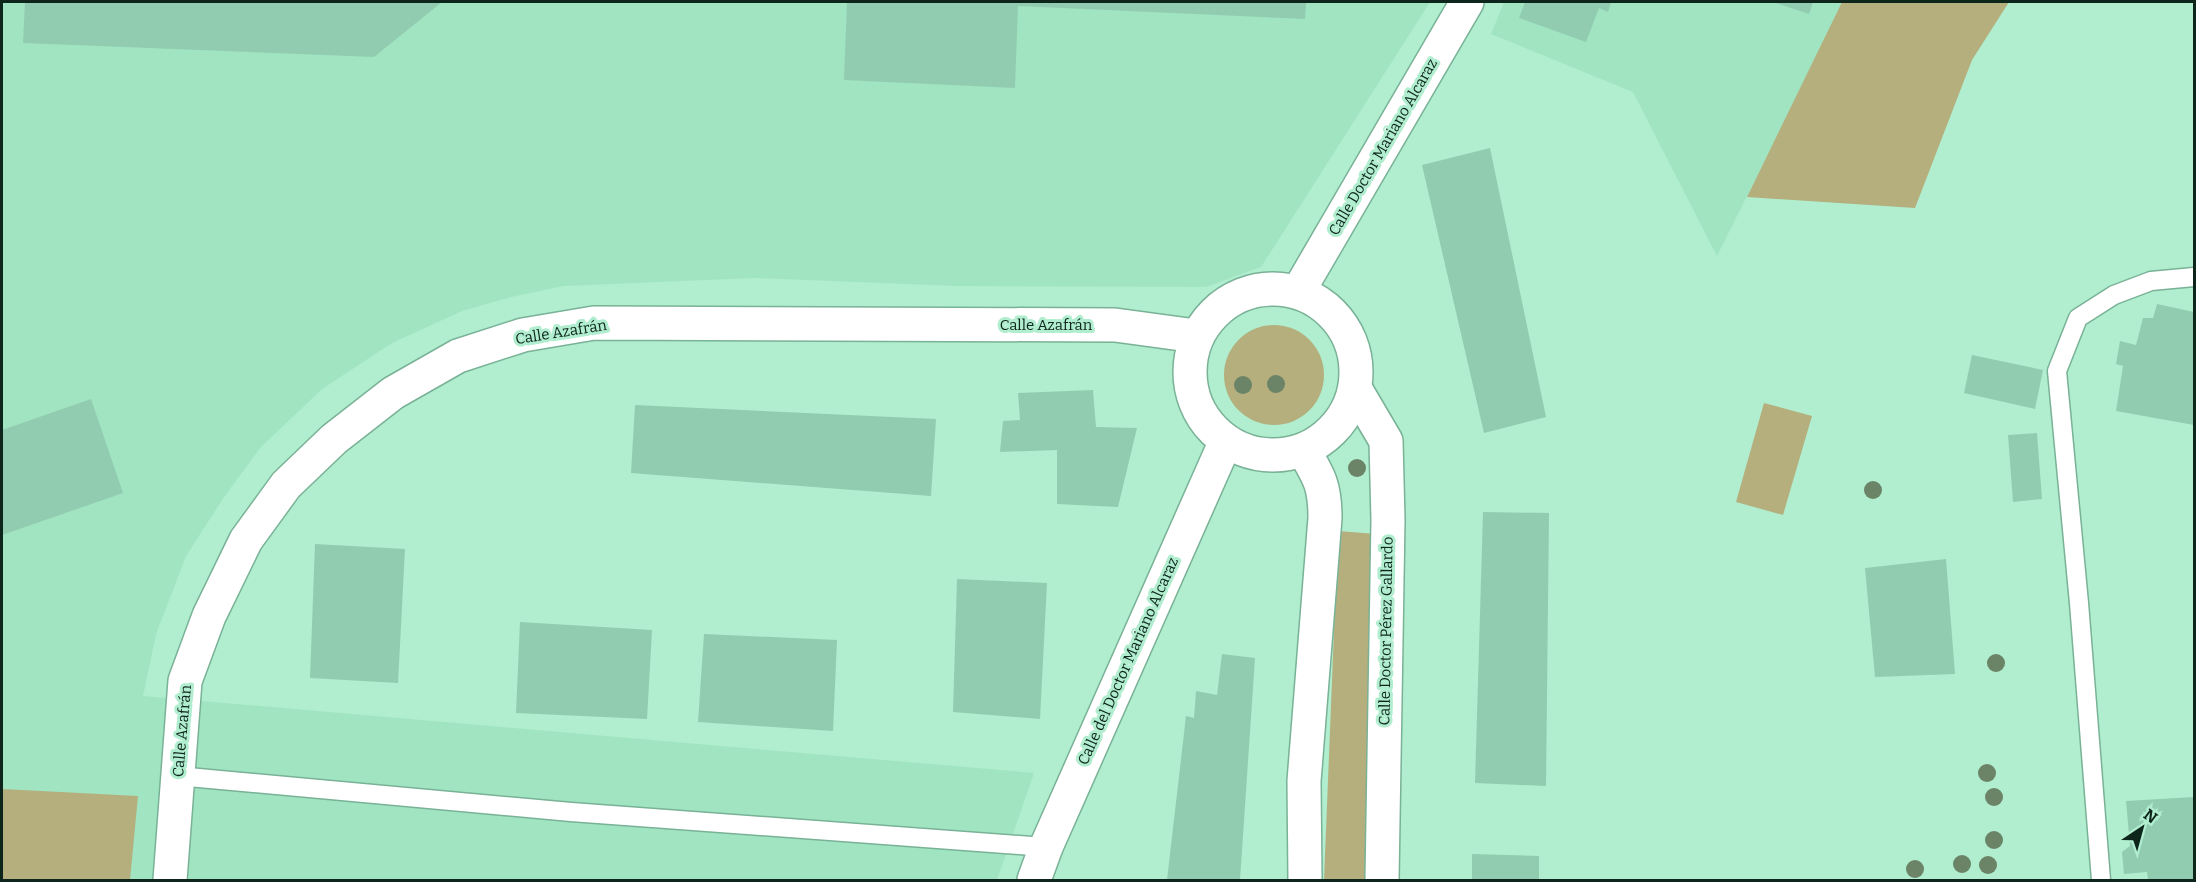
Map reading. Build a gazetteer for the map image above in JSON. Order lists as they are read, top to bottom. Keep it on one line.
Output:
{"streets":{"street":["Calle Doctor Mariano Alcaraz","Calle Azafrán","Calle Doctor Pérez Gallardo","Calle del Doctor Mariano Alcaraz"]},"crossings":[["Calle Doctor Mariano Alcaraz","Calle Azafrán"],["Calle Doctor Mariano Alcaraz","Calle Doctor Pérez Gallardo"],["Calle Doctor Mariano Alcaraz","Calle del Doctor Mariano Alcaraz"],["Calle Azafrán","Calle Doctor Pérez Gallardo"],["Calle Azafrán","Calle del Doctor Mariano Alcaraz"],["Calle Doctor Pérez Gallardo","Calle del Doctor Mariano Alcaraz"]],"north":"top right"}
